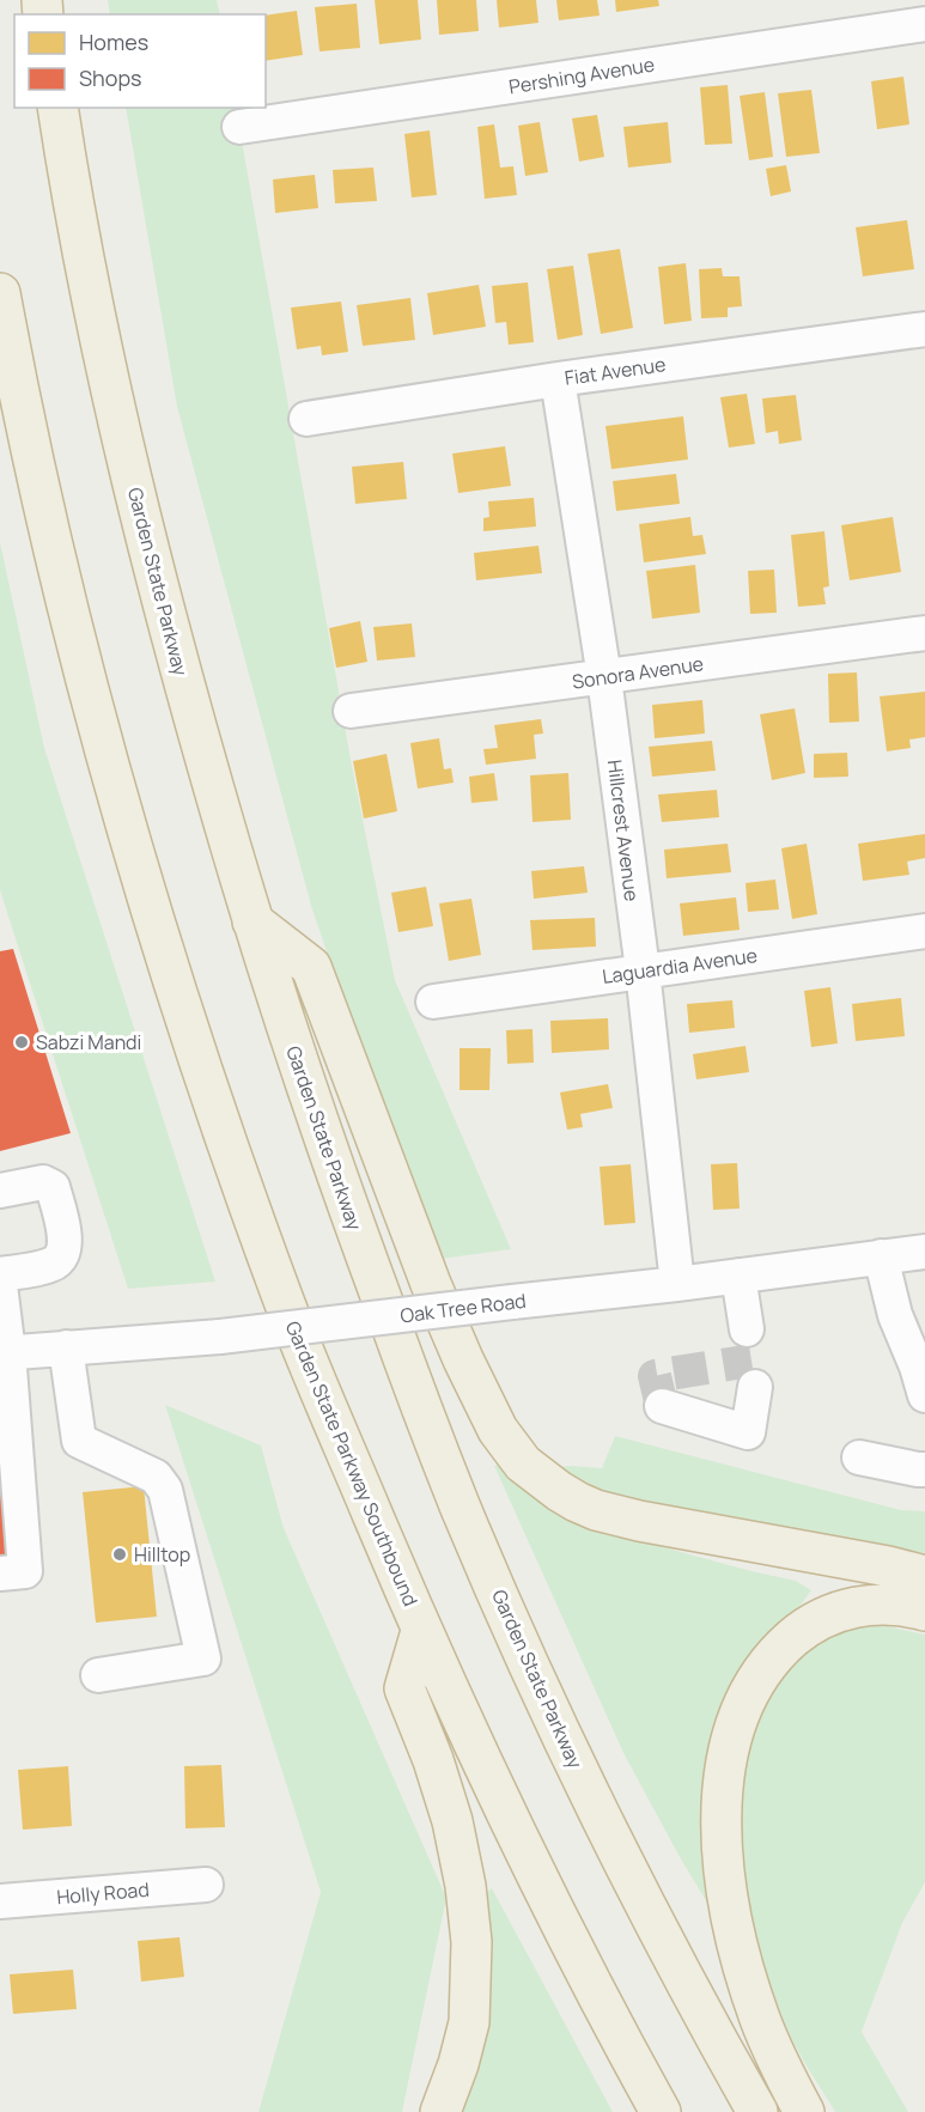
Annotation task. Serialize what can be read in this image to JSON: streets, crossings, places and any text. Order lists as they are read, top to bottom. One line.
{"streets":{"highway":["Garden State Parkway","Garden State Parkway Southbound"],"street":["Pershing Avenue","Fiat Avenue","Sonora Avenue","Hillcrest Avenue","Laguardia Avenue","Oak Tree Road","Holly Road"]},"crossings":[["Fiat Avenue","Hillcrest Avenue"],["Sonora Avenue","Hillcrest Avenue"],["Hillcrest Avenue","Laguardia Avenue"],["Hillcrest Avenue","Oak Tree Road"]],"places":["Sabzi Mandi","Hilltop"],"legend":["Homes","Shops"]}
